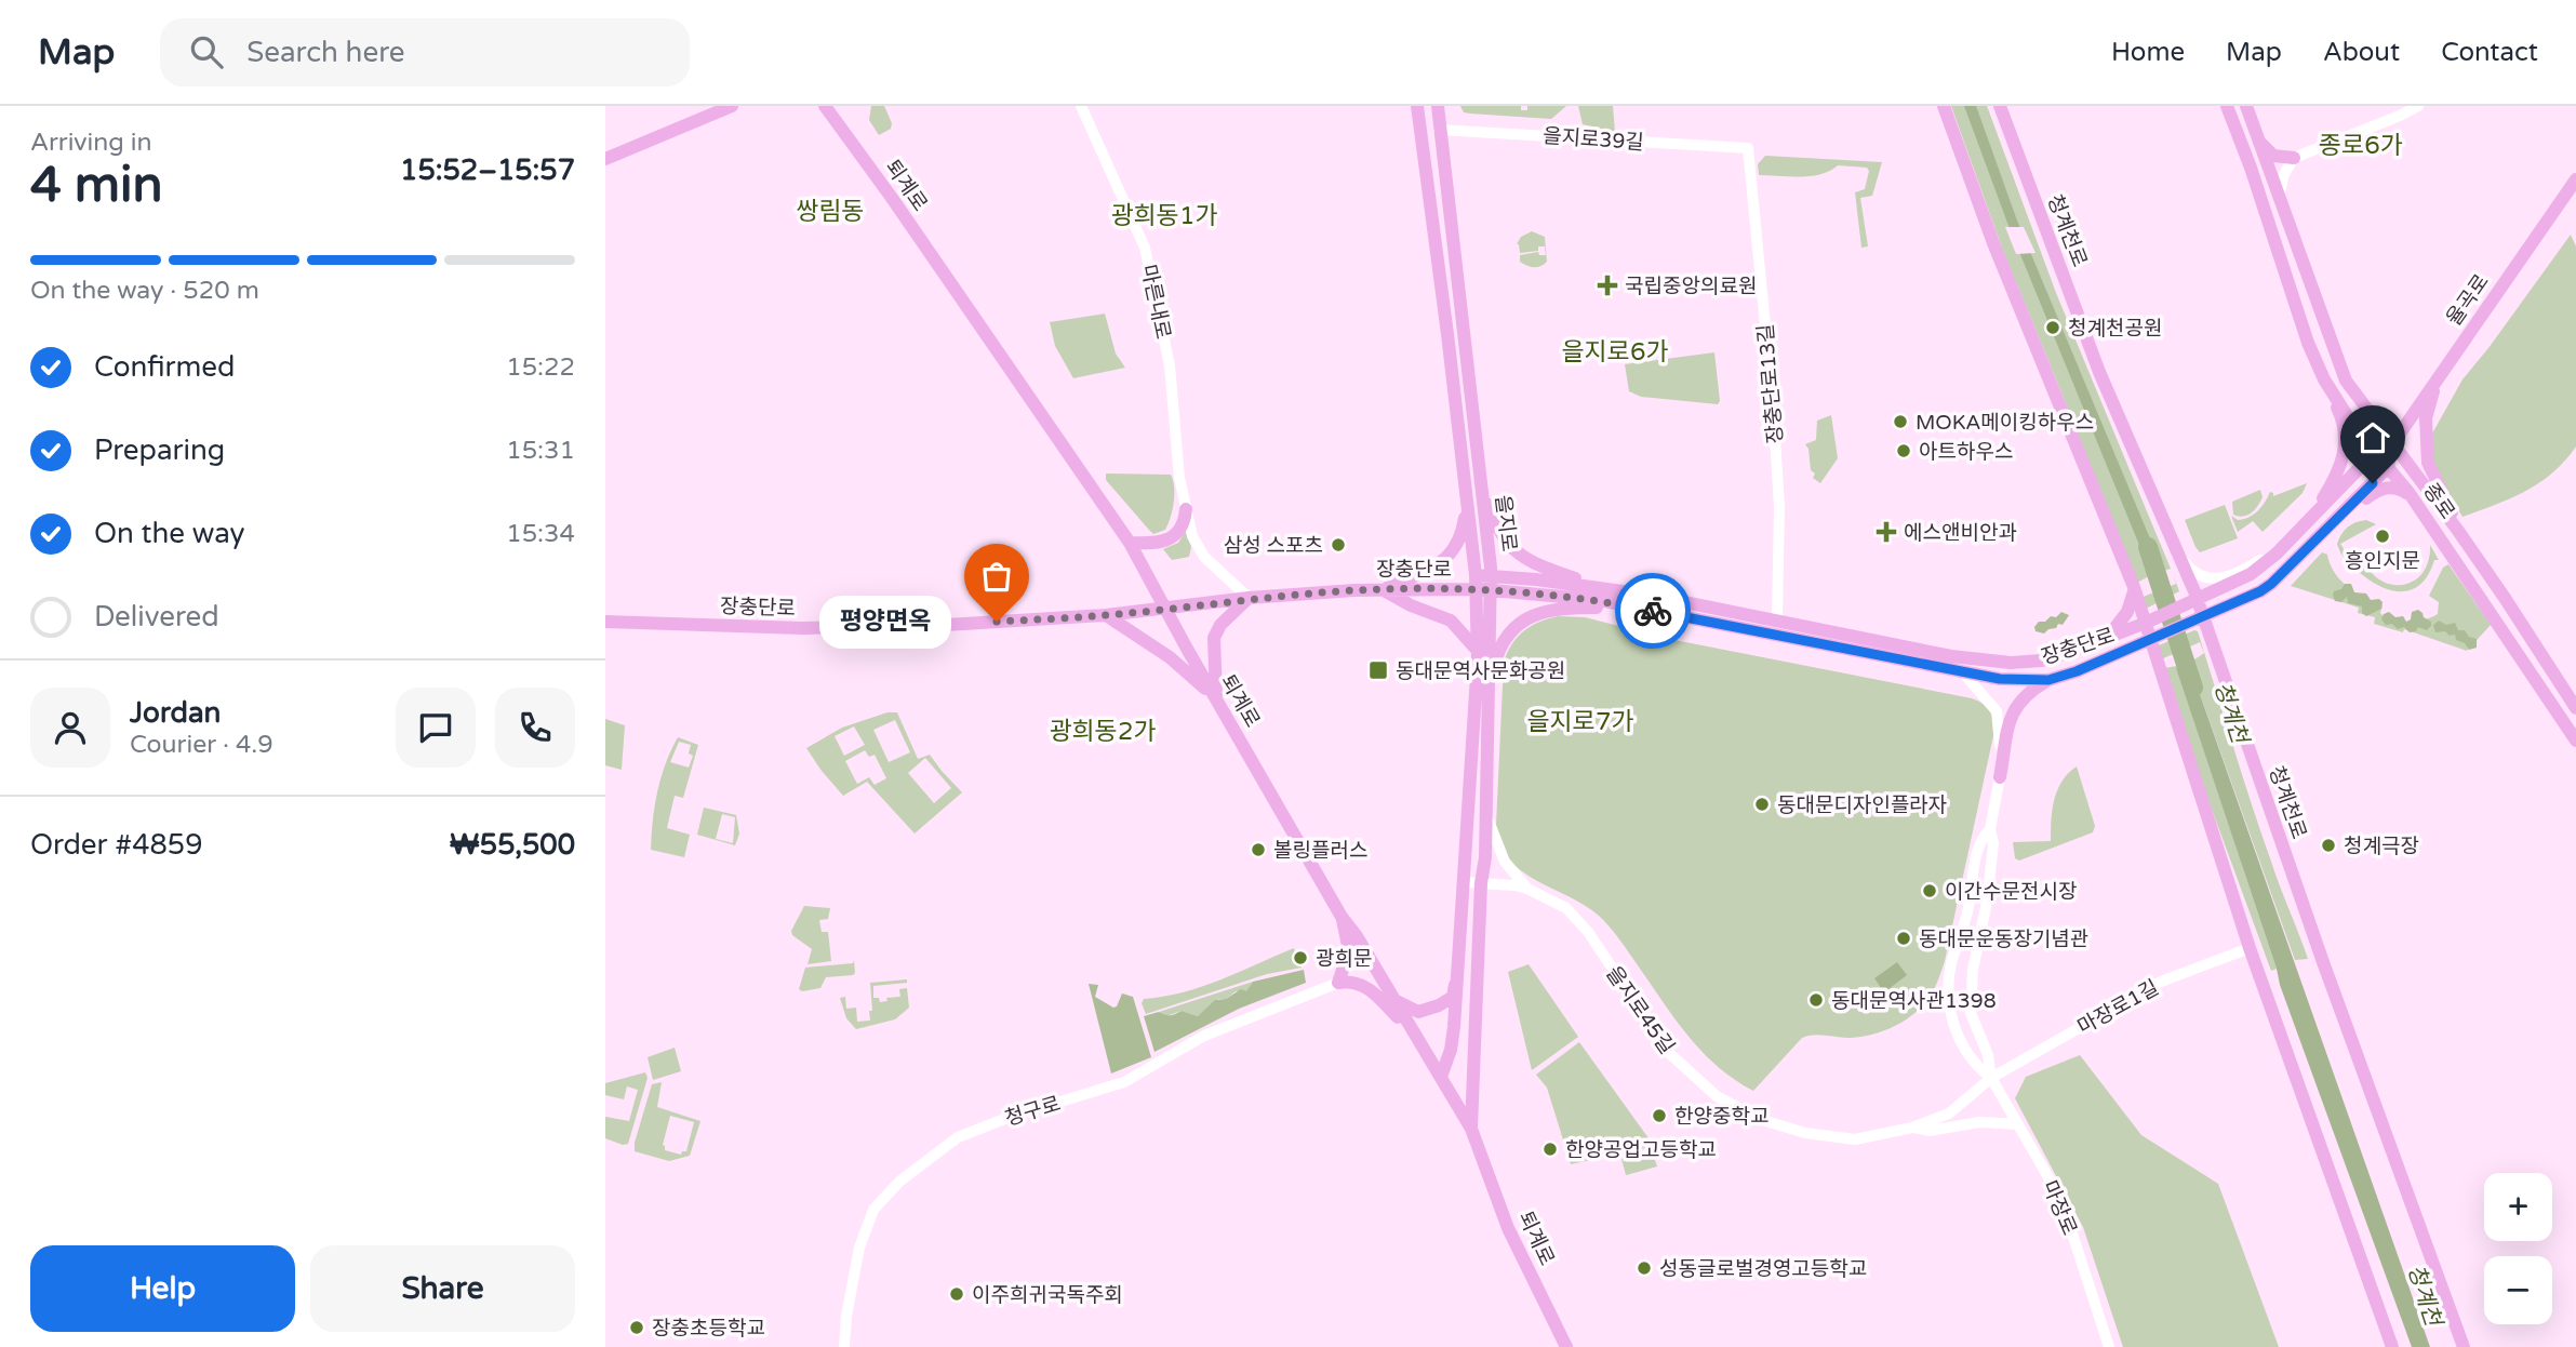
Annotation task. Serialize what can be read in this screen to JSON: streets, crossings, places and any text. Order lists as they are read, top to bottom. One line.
{"streets":{"main road":["퇴계로","청계천로","율곡로","마른내로","종로","을지로","장충단로","마장로1길","을지로45길"],"street":["을지로39길","장충단로13길","청구로","마장로"]},"crossings":[["을지로39길","장충단로13길"],["을지로39길","을지로"],["퇴계로","을지로"],["퇴계로","장충단로"],["청계천로","장충단로"],["율곡로","종로"],["마른내로","장충단로"],["장충단로13길","장충단로"],["을지로","장충단로"],["을지로","을지로45길"],["마장로1길","을지로45길"],["마장로1길","마장로"],["을지로45길","마장로"]],"districts":["종로6가","쌍림동","광희동1가","을지로6가","을지로7가","광희동2가"],"water":["청계천"],"places":{"health":["국립중앙의료원","에스앤비안과"],"other":["청계천공원","MOKA메이킹하우스","아트하우스","흥인지문","삼성 스포츠","평양면옥","동대문디자인플라자","청계극장","볼링플러스","이간수문전시장","동대문운동장기념관","광희문","동대문역사관1398","한양중학교","한양공업고등학교","성동글로벌경영고등학교","이주희귀국독주회","장충초등학교"],"transit":["동대문역사문화공원"]},"page":{"header":"Map","search":"Search here","nav":["Home","Map","About","Contact"],"heading":["4 min","Arriving in","15:52–15:57"],"panel":["Jordan","Courier · 4.9","Order #4859","₩55,500"],"bar":"On the way · 520 m","list":[["Confirmed","15:22"],["Preparing","15:31"],["On the way","15:34"],"Delivered"],"bubble":"평양면옥","map_buttons":["+","−"],"buttons":["Help","Share"]}}
